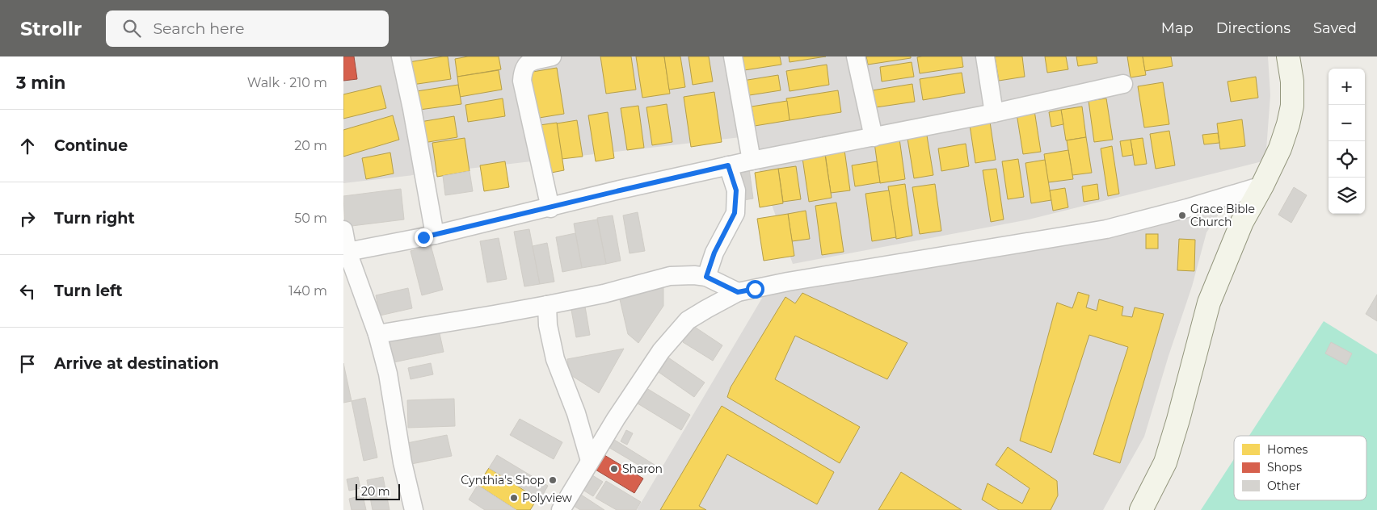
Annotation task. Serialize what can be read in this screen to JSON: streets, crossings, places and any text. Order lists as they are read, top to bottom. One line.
{"places":["Grace Bible Church","Sharon","Cynthia's Shop","Polyview"],"legend":["Homes","Shops","Other"],"scale_bar":"20 m","page":{"header":"Strollr","search":"Search here","nav":["Map","Directions","Saved"],"heading":["3 min","Walk · 210 m"],"map_buttons":["+","−"],"list":[["Continue","20 m"],["Turn right","50 m"],["Turn left","140 m"],"Arrive at destination"],"scale":"20 m"}}
